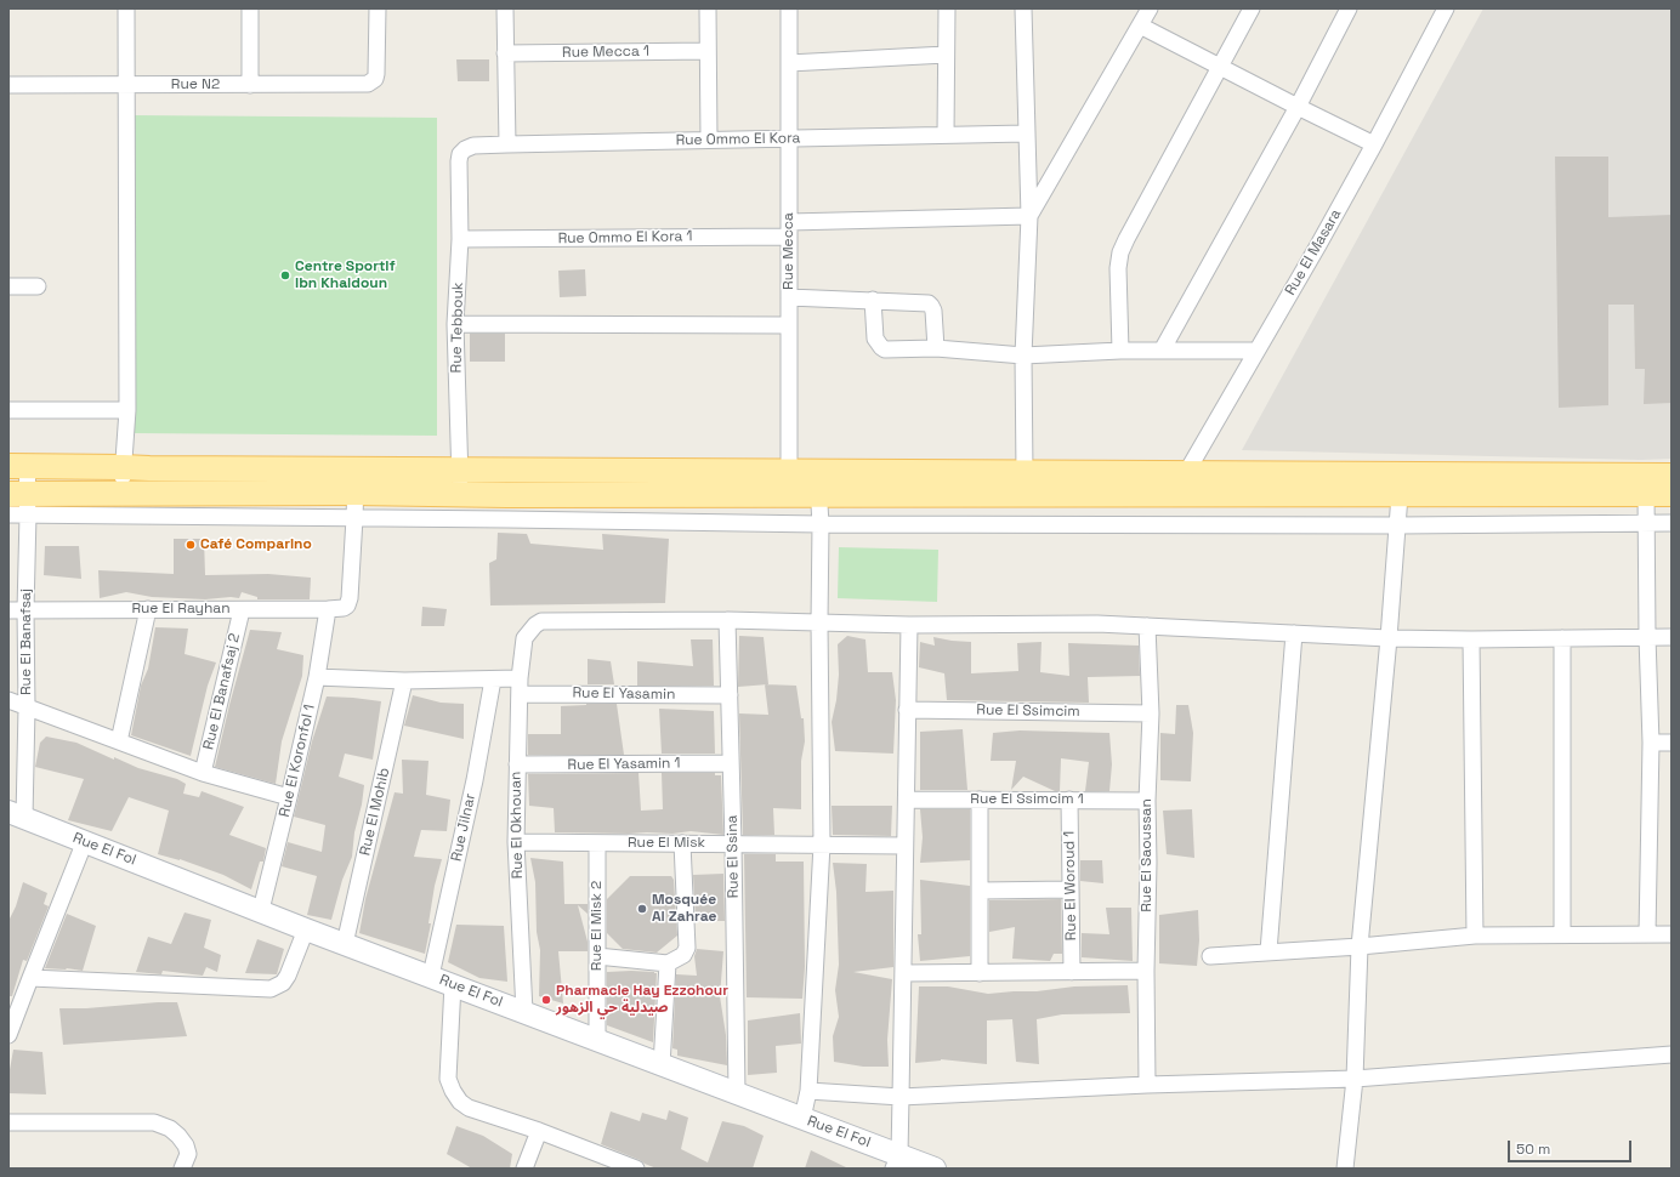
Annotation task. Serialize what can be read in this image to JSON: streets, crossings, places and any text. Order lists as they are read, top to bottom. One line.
{"streets":{"street":["Rue Mecca 1","Rue N2","Rue Ommo El Kora","Rue Ommo El Kora 1","Rue Mecca","Rue El Masara","Rue Tebbouk","Rue El Rayhan","Rue El Banafsaj","Rue El Banafsaj 2","Rue El Yasamin","Rue El Ssimcim","Rue El Koronfol 1","Rue El Yasamin 1","Rue El Ssimcim 1","Rue El Mohib","Rue El Okhouan","Rue Jilnar","Rue El Misk","Rue El Fol","Rue El Saoussan","Rue El Ssina","Rue El Woroud 1","Rue El Misk 2"]},"crossings":[["Rue Ommo El Kora","Rue Mecca"],["Rue Ommo El Kora","Rue Tebbouk"],["Rue Ommo El Kora 1","Rue Mecca"],["Rue Ommo El Kora 1","Rue Tebbouk"],["Rue El Rayhan","Rue El Banafsaj"],["Rue El Rayhan","Rue El Banafsaj 2"],["Rue El Rayhan","Rue El Koronfol 1"],["Rue El Banafsaj","Rue El Fol"],["Rue El Yasamin","Rue El Koronfol 1"],["Rue El Yasamin","Rue El Mohib"],["Rue El Yasamin","Rue El Okhouan"],["Rue El Yasamin","Rue Jilnar"],["Rue El Yasamin","Rue El Ssina"],["Rue El Ssimcim","Rue El Saoussan"],["Rue El Koronfol 1","Rue El Fol"],["Rue El Yasamin 1","Rue El Okhouan"],["Rue El Yasamin 1","Rue El Ssina"],["Rue El Ssimcim 1","Rue El Saoussan"],["Rue El Ssimcim 1","Rue El Woroud 1"],["Rue El Mohib","Rue El Fol"],["Rue El Okhouan","Rue El Misk"],["Rue El Okhouan","Rue El Fol"],["Rue El Okhouan","Rue El Ssina"],["Rue Jilnar","Rue El Fol"],["Rue El Misk","Rue El Ssina"],["Rue El Misk","Rue El Misk 2"],["Rue El Fol","Rue El Ssina"],["Rue El Fol","Rue El Misk 2"]],"places":["Centre Sportif Ibn Khaldoun","Café Comparino","Mosquée Al Zahrae","Pharmacie Hay Ezzohour صيدلية حي الزهور"],"scale_bar":"50 m"}
